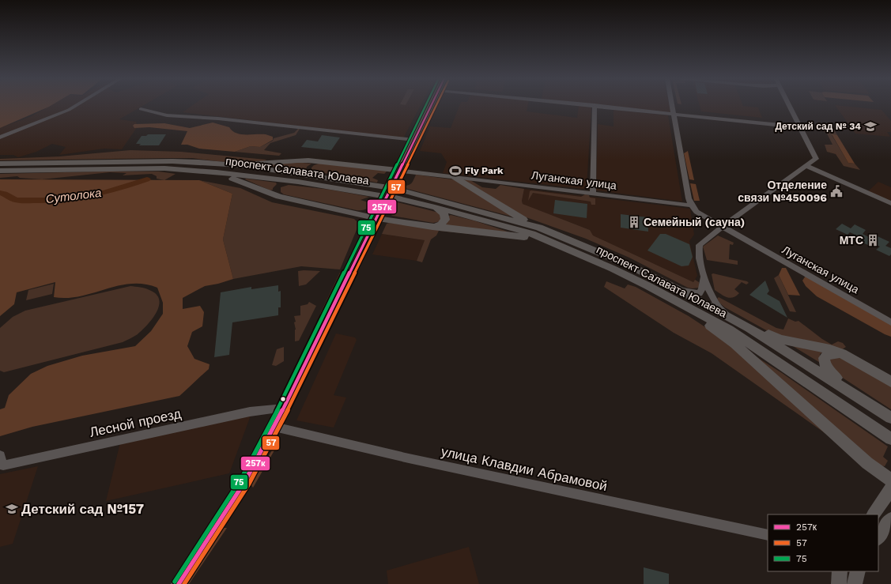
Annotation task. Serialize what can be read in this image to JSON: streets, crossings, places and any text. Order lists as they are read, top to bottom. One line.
{"streets":{"main road":["проспект Салавата Юлаева"],"street":["Луганская улица","Лесной проезд","улица Клавдии Абрамовой"]},"water":["Сутолока"],"places":{"school or university":["Детский сад № 34","Детский сад №157"],"sports":["Fly Park"],"public building":["Отделение связи №450096"],"building":["Семейный (сауна)","МТС"]},"lines":["transit line 257к","transit line 57","transit line 75"],"legend":["257к","57","75"]}
